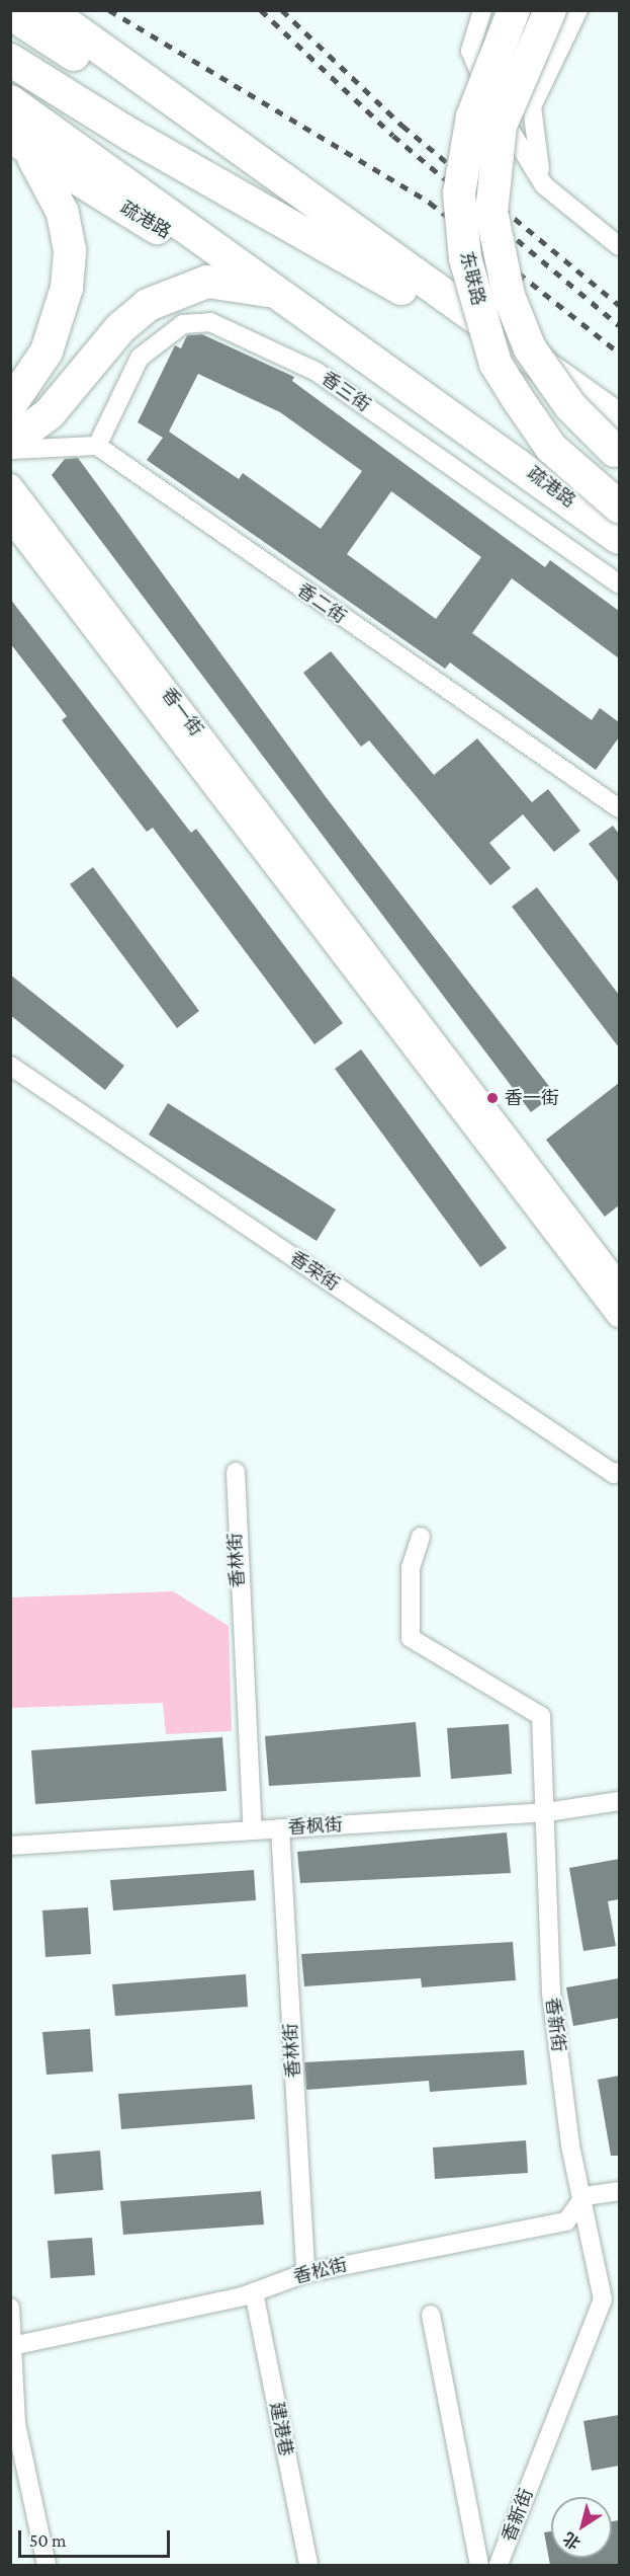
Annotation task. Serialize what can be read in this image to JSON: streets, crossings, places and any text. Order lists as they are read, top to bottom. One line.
{"streets":{"highway":["疏港路","东联路"],"street":["香三街","香二街","香一街","香荣街","香林街","香枫街","香新街","香松街","建港巷"]},"crossings":[["香三街","香二街"],["香林街","香枫街"],["香林街","香松街"],["香枫街","香新街"],["香新街","香松街"],["香松街","建港巷"]],"places":["香一街"],"scale_bar":"50 m","north":"bottom left"}
